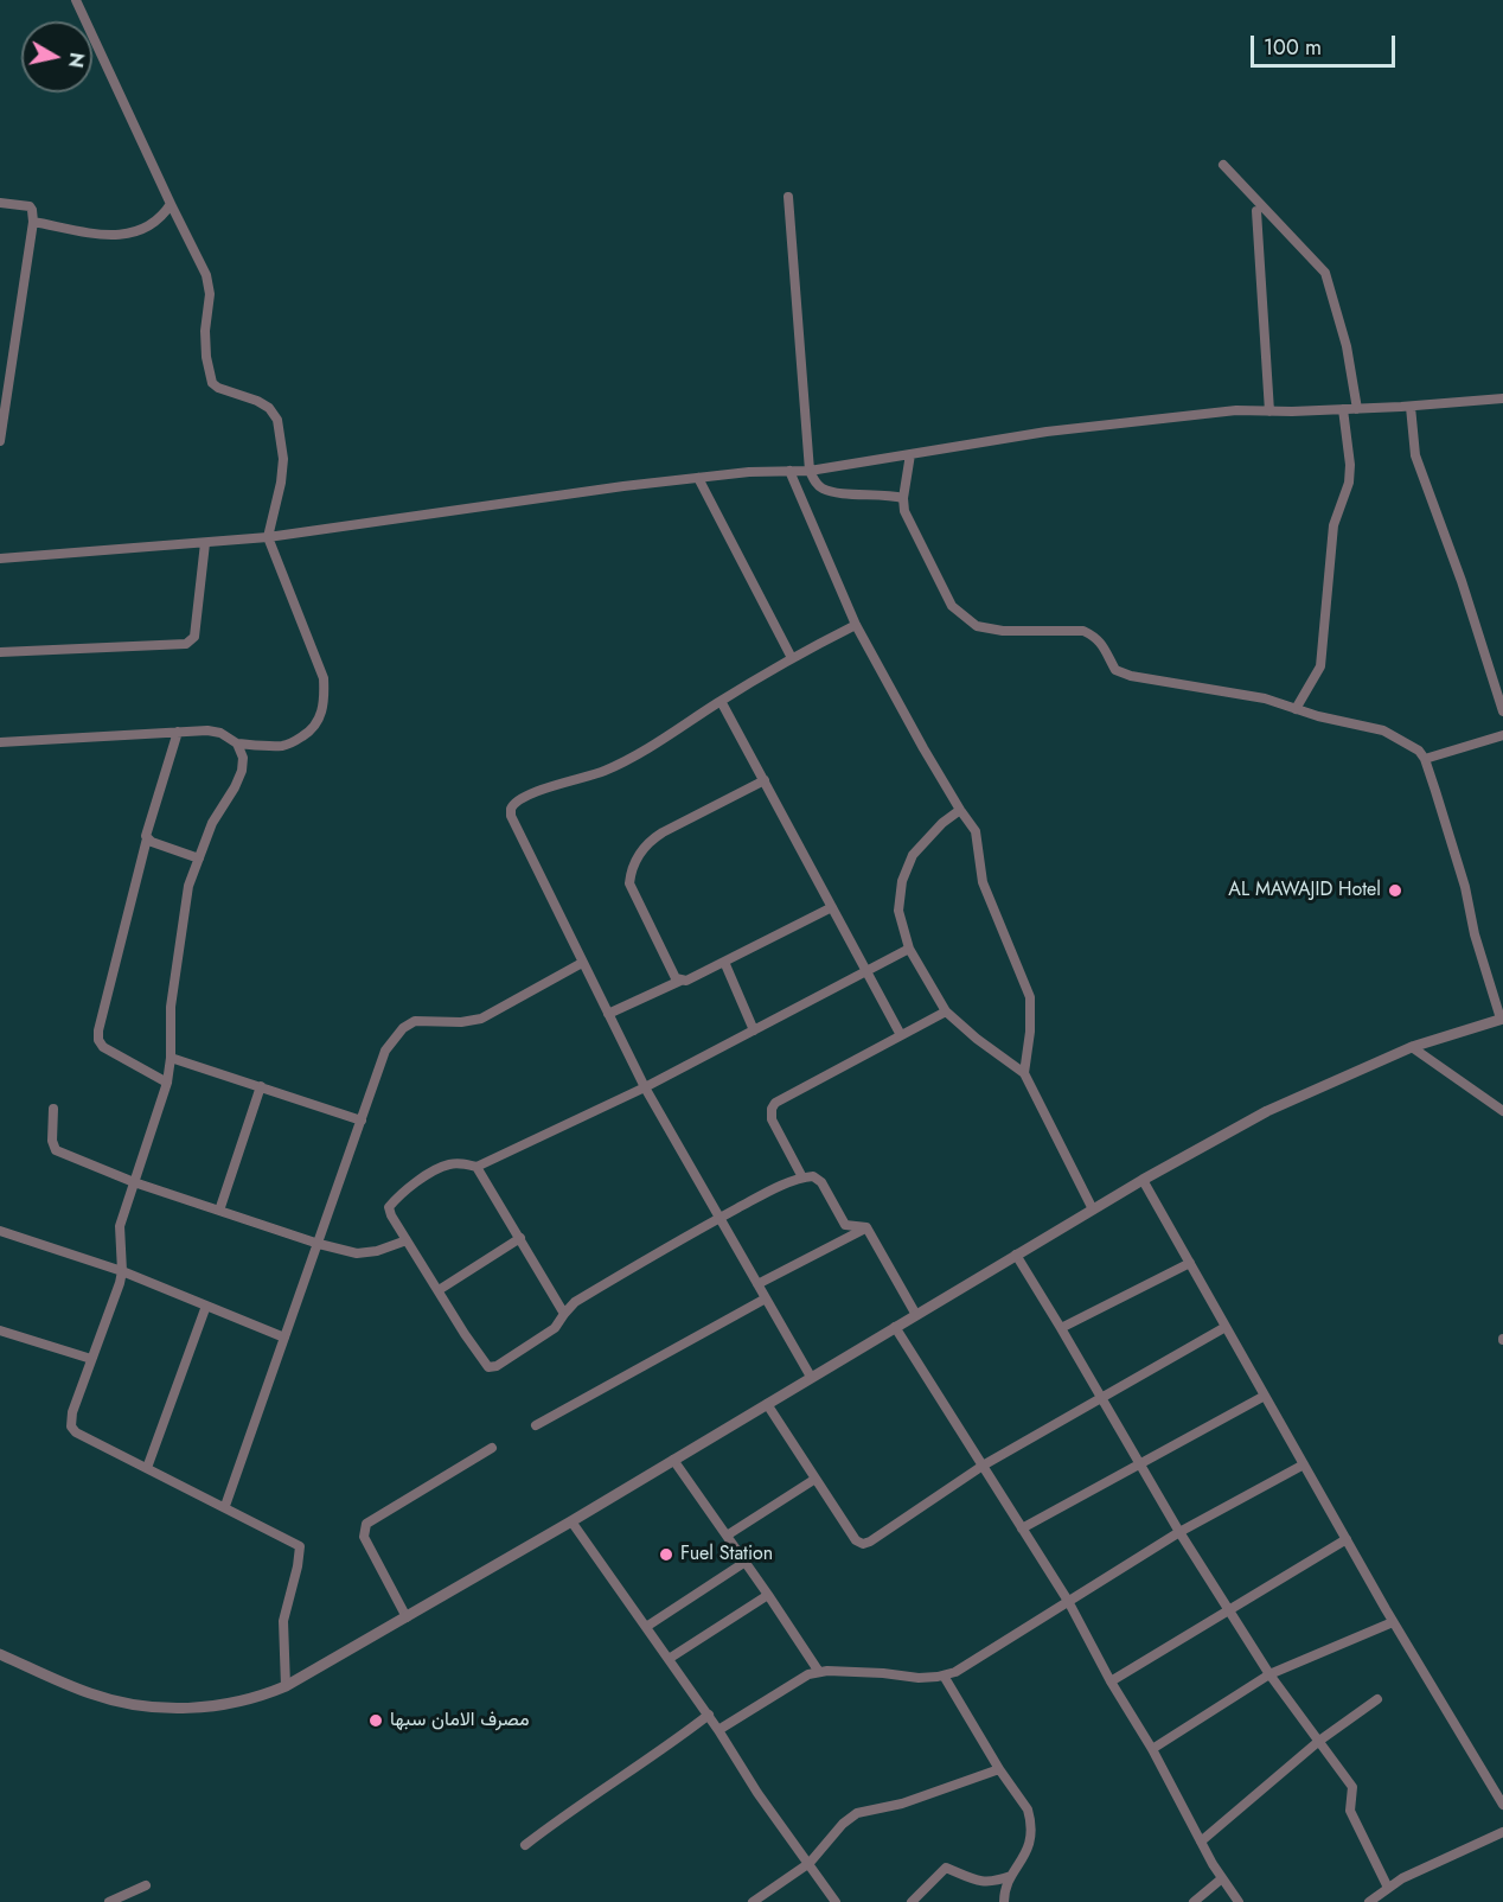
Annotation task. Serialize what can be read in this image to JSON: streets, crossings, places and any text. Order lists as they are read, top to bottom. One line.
{"places":["AL MAWAJID Hotel","Fuel Station","مصرف الامان سبها"],"scale_bar":"100 m","north":"right"}
